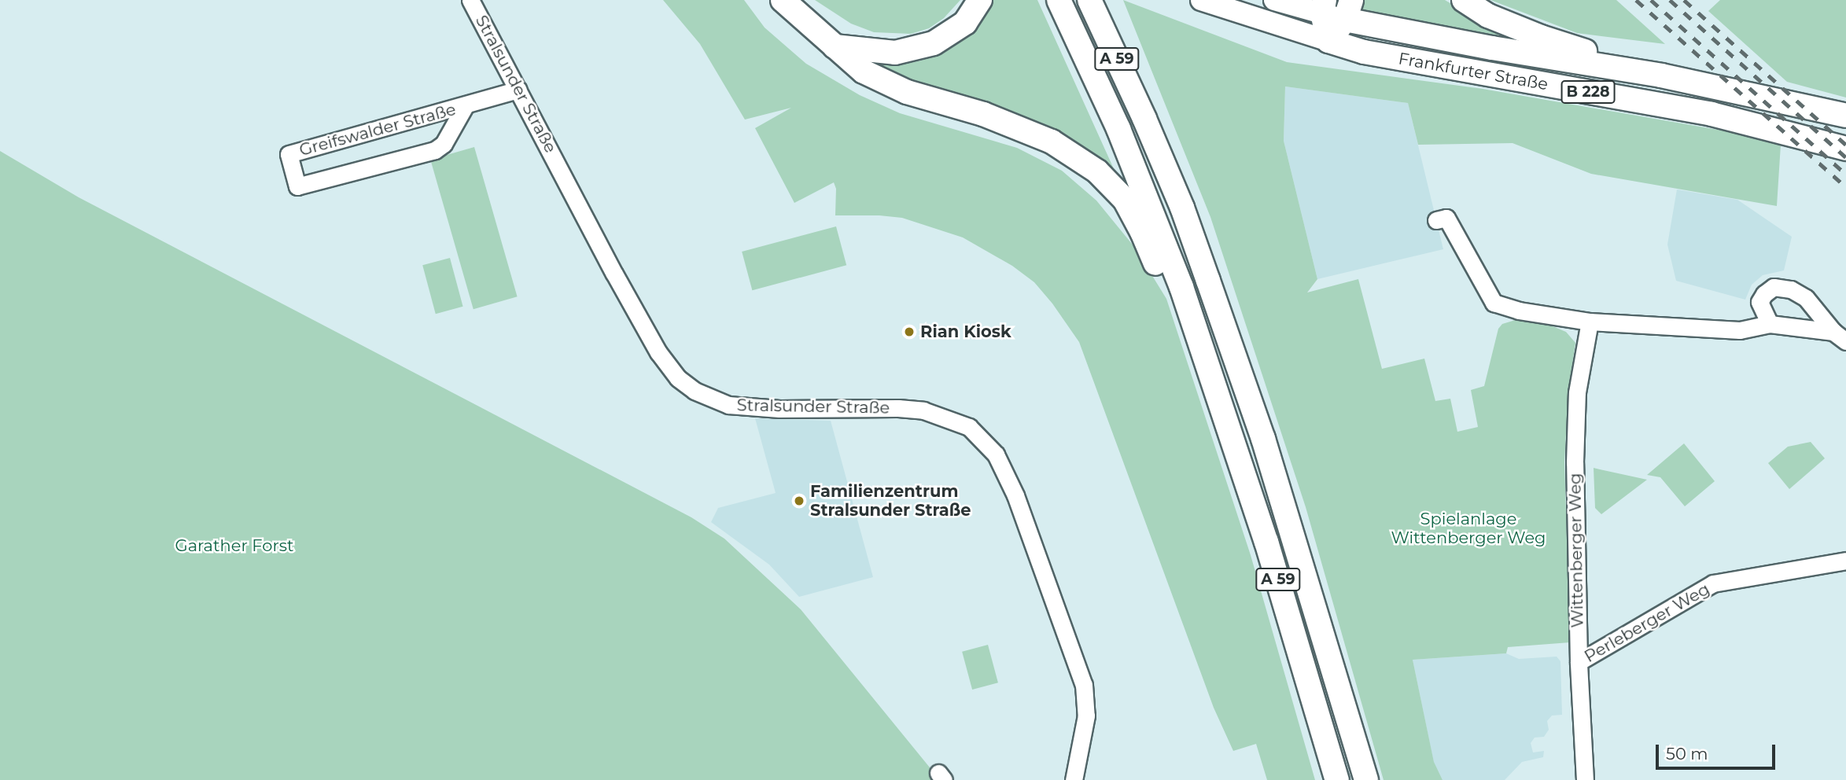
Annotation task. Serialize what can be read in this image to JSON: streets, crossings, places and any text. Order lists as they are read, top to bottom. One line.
{"streets":{"highway":["A 59","Frankfurter Straße","B 228"],"street":["Stralsunder Straße","Greifswalder Straße","Wittenberger Weg","Perleberger Weg"]},"crossings":[["Stralsunder Straße","Greifswalder Straße"],["Wittenberger Weg","Perleberger Weg"]],"parks":["Spielanlage Wittenberger Weg","Garather Forst"],"places":["Rian Kiosk","Familienzentrum Stralsunder Straße"],"scale_bar":"50 m"}
